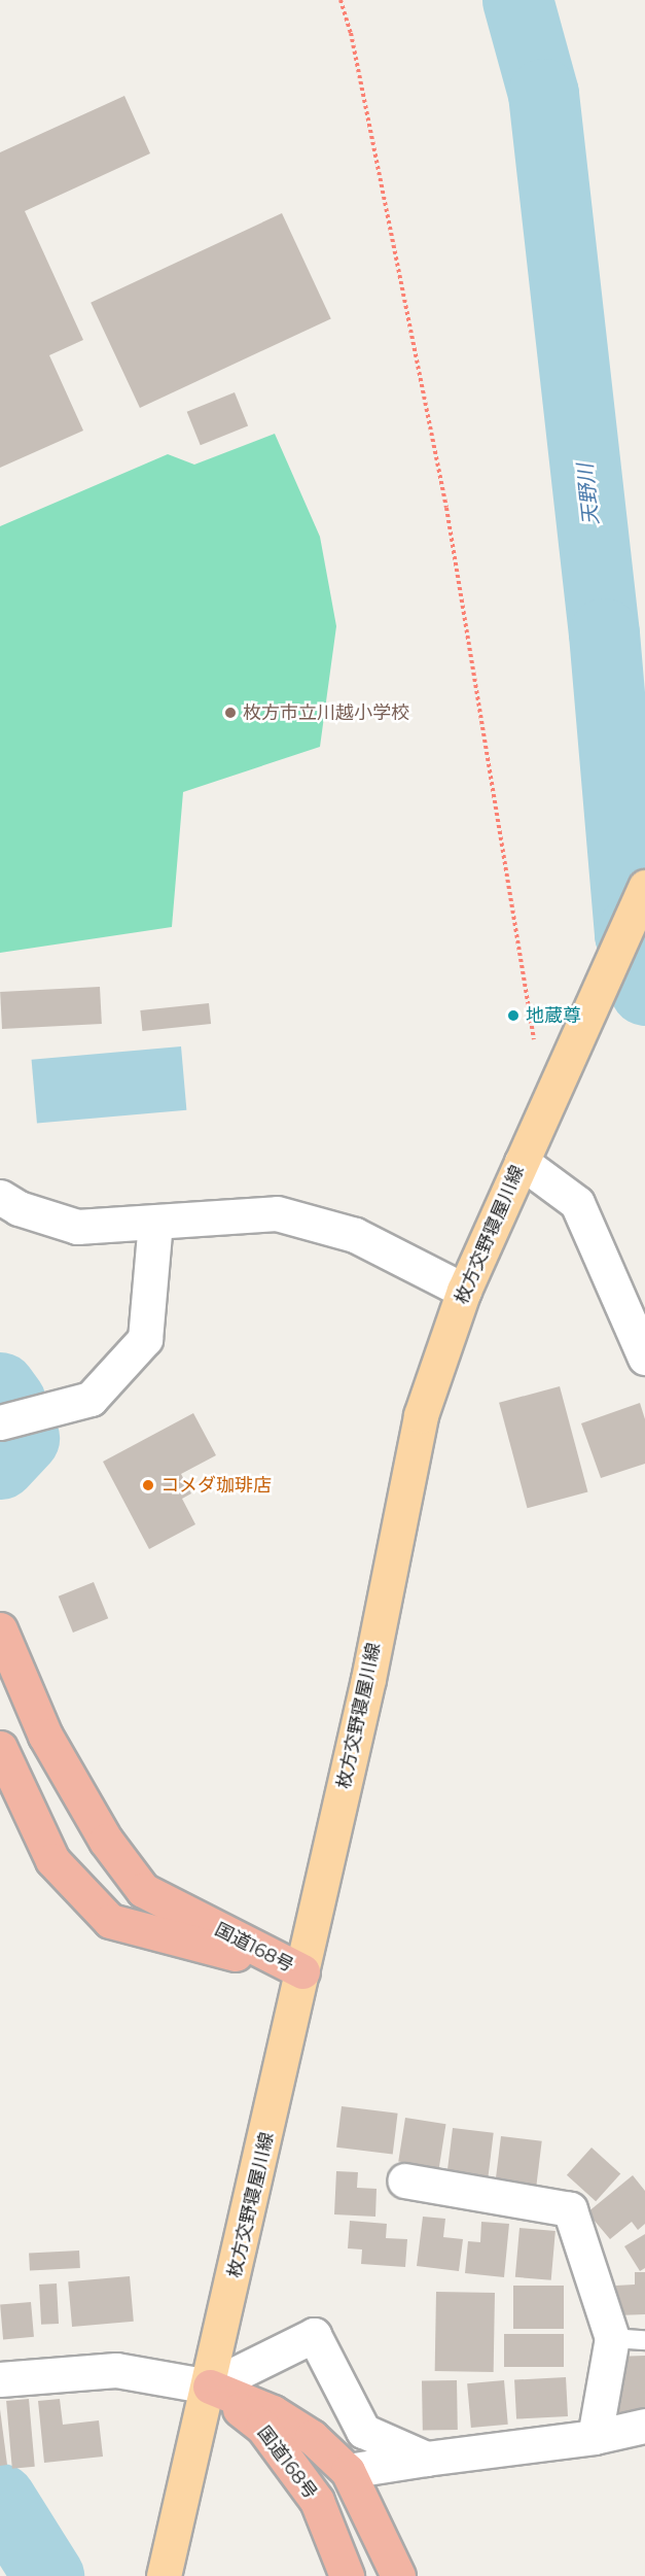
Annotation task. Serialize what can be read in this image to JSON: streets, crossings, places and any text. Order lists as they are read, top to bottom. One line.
{"streets":{"highway":["国道168号"],"main road":["枚方交野寝屋川線"]},"crossings":[["枚方交野寝屋川線","国道168号"]],"water":["天野川"],"places":["枚方市立川越小学校","地蔵尊","コメダ珈琲店"]}
